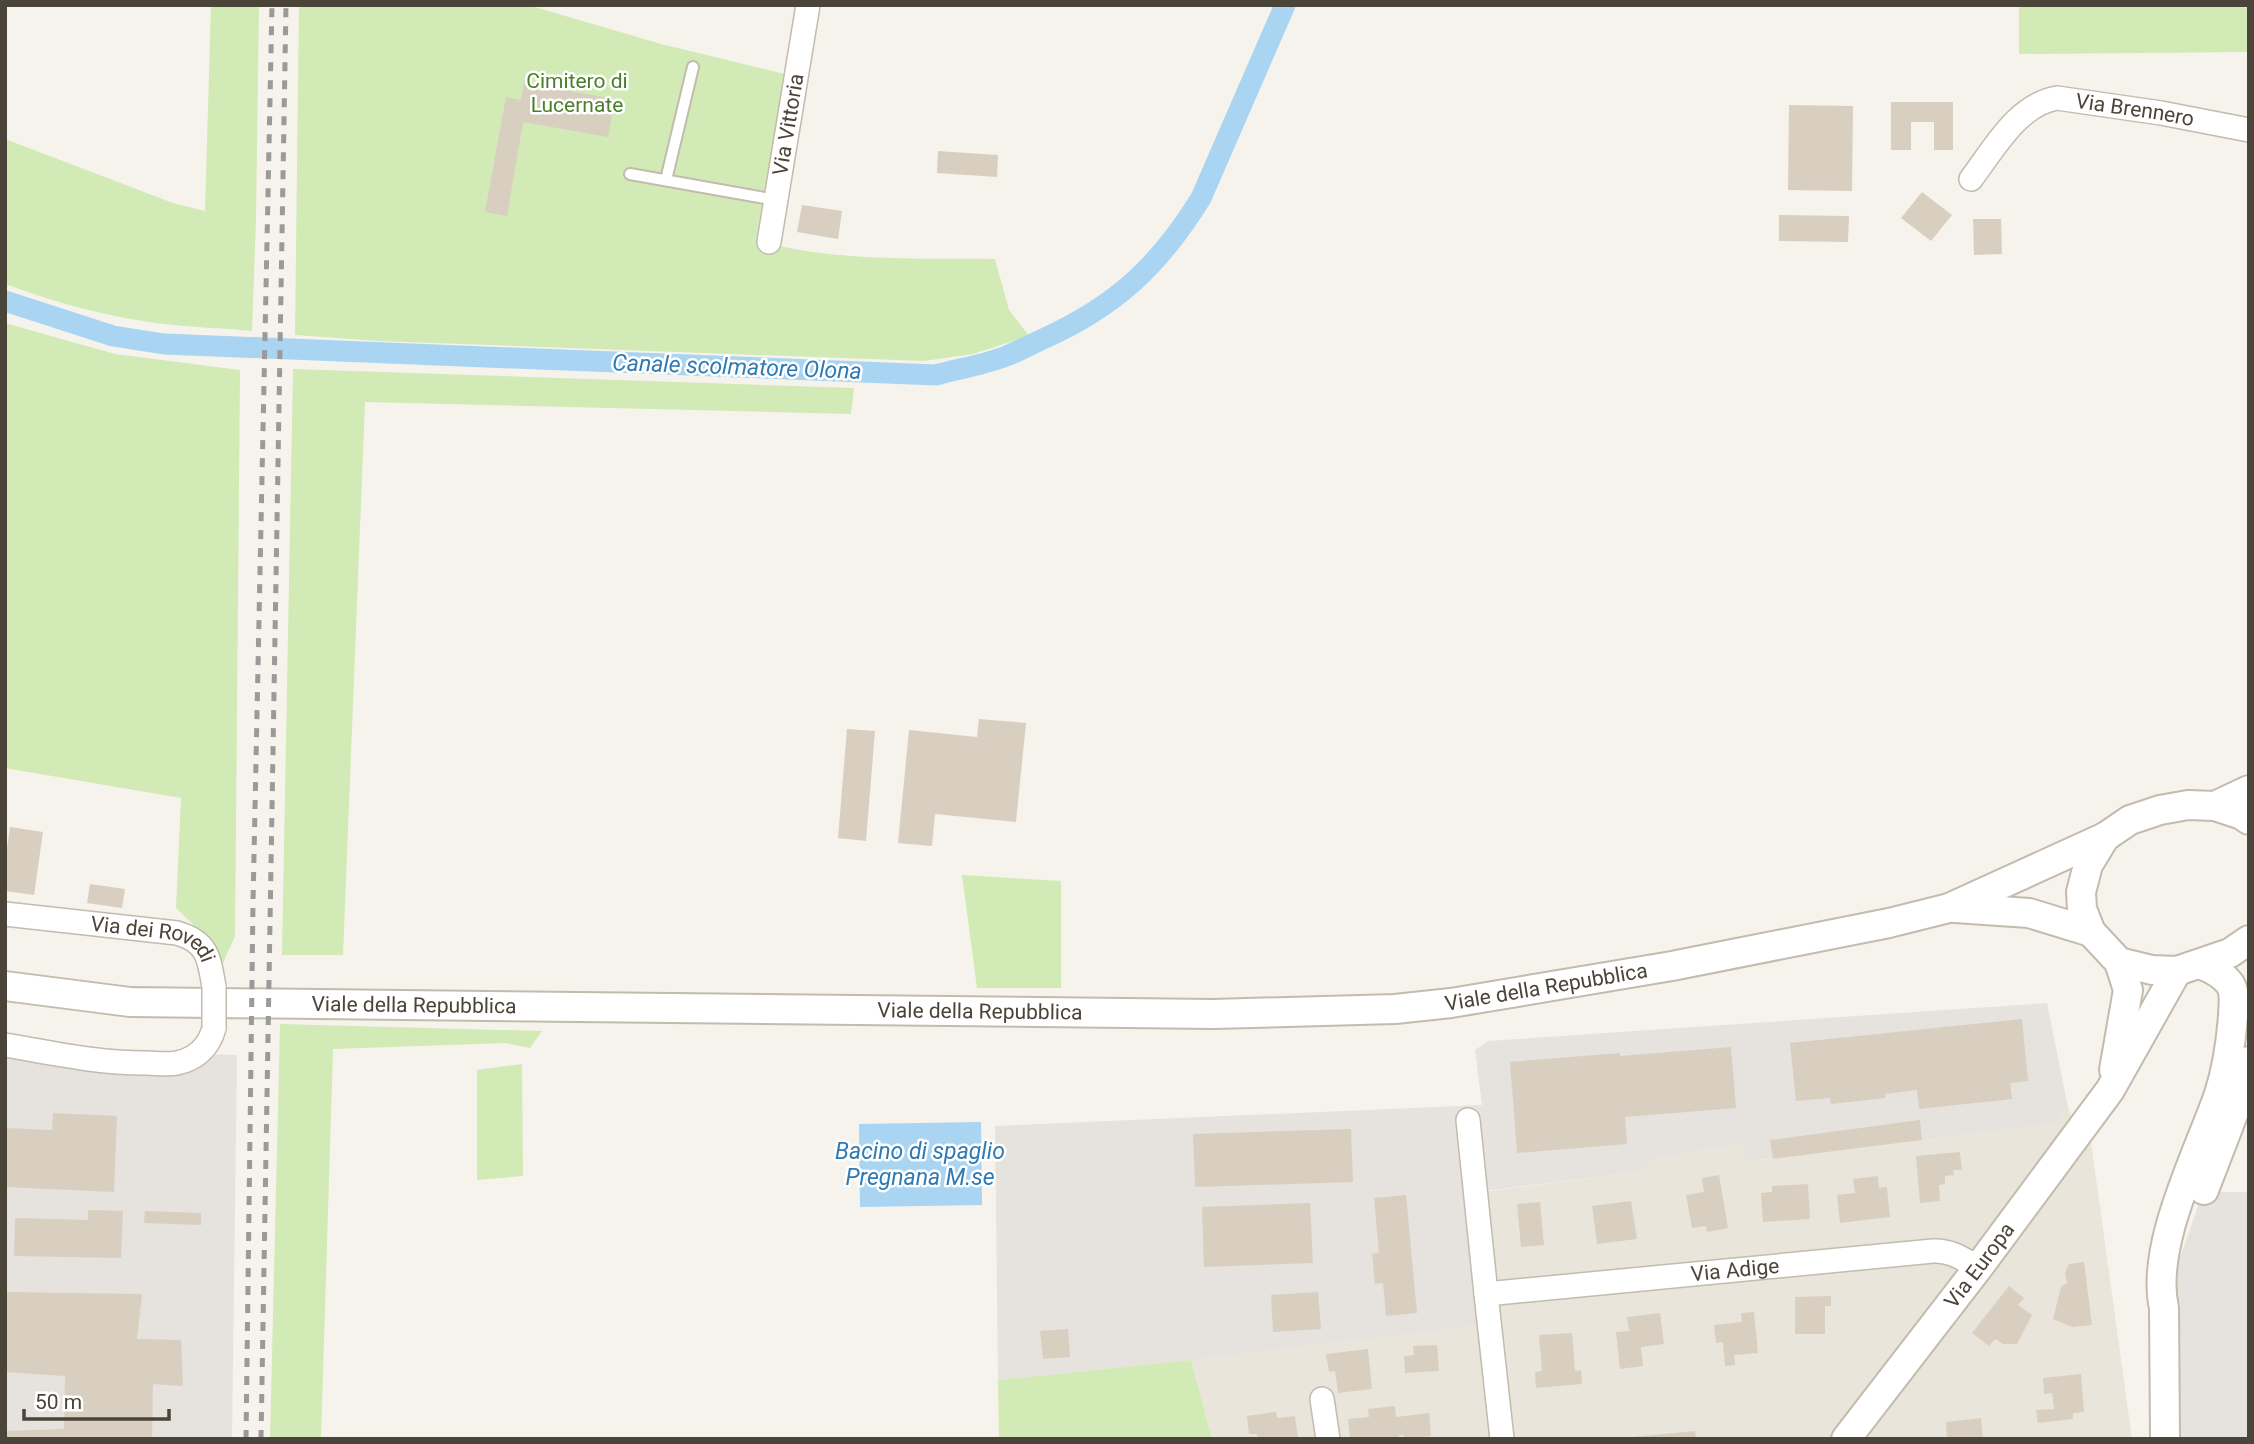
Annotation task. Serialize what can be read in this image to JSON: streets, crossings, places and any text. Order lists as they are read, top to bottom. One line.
{"streets":{"street":["Via Brennero","Via Vittoria","Via dei Rovedi","Viale della Repubblica","Via Europa","Via Adige"]},"crossings":[["Via Europa","Via Adige"]],"water":["Canale scolmatore Olona","Bacino di spaglio Pregnana M.se"],"parks":["Cimitero di Lucernate"],"scale_bar":"50 m"}
